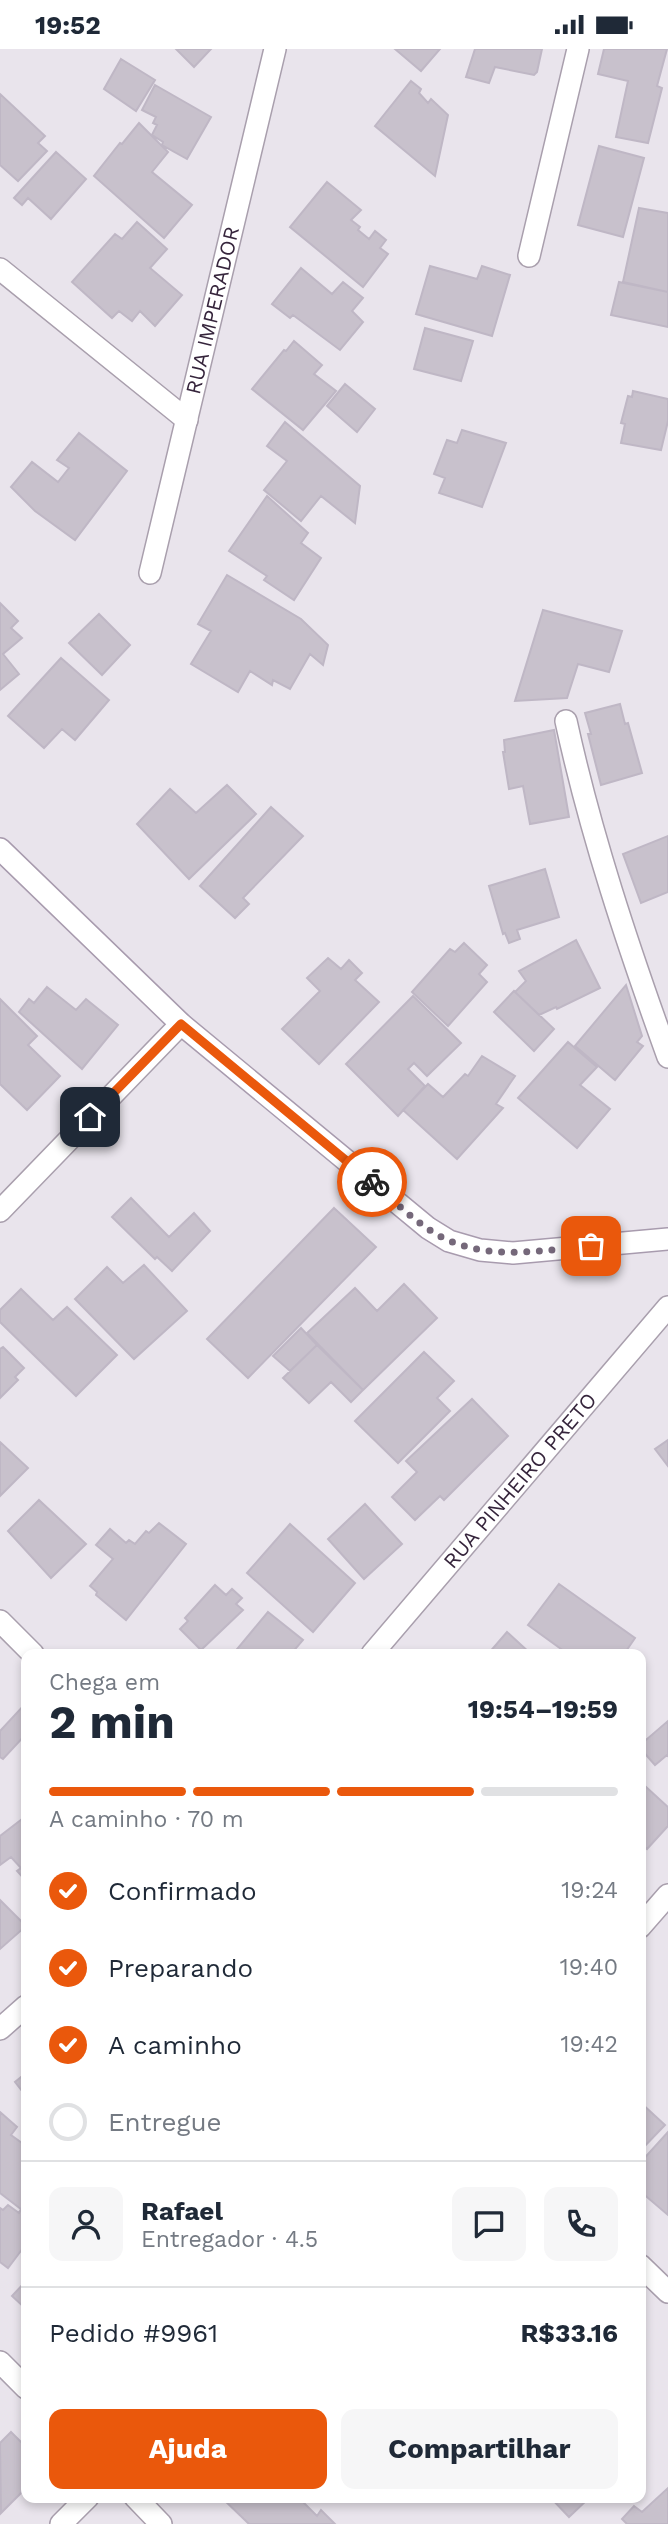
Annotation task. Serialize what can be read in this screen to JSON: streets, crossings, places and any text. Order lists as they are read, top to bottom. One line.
{"streets":{"street":["RUA IMPERADOR","RUA PINHEIRO PRETO"]},"page":{"status":"19:52","heading":["2 min","Chega em","19:54–19:59"],"panel":["Rafael","Entregador · 4.5","Pedido #9961","R$33.16"],"bar":"A caminho · 70 m","list":[["Confirmado","19:24"],["Preparando","19:40"],["A caminho","19:42"],"Entregue"],"buttons":["Ajuda","Compartilhar"]}}
